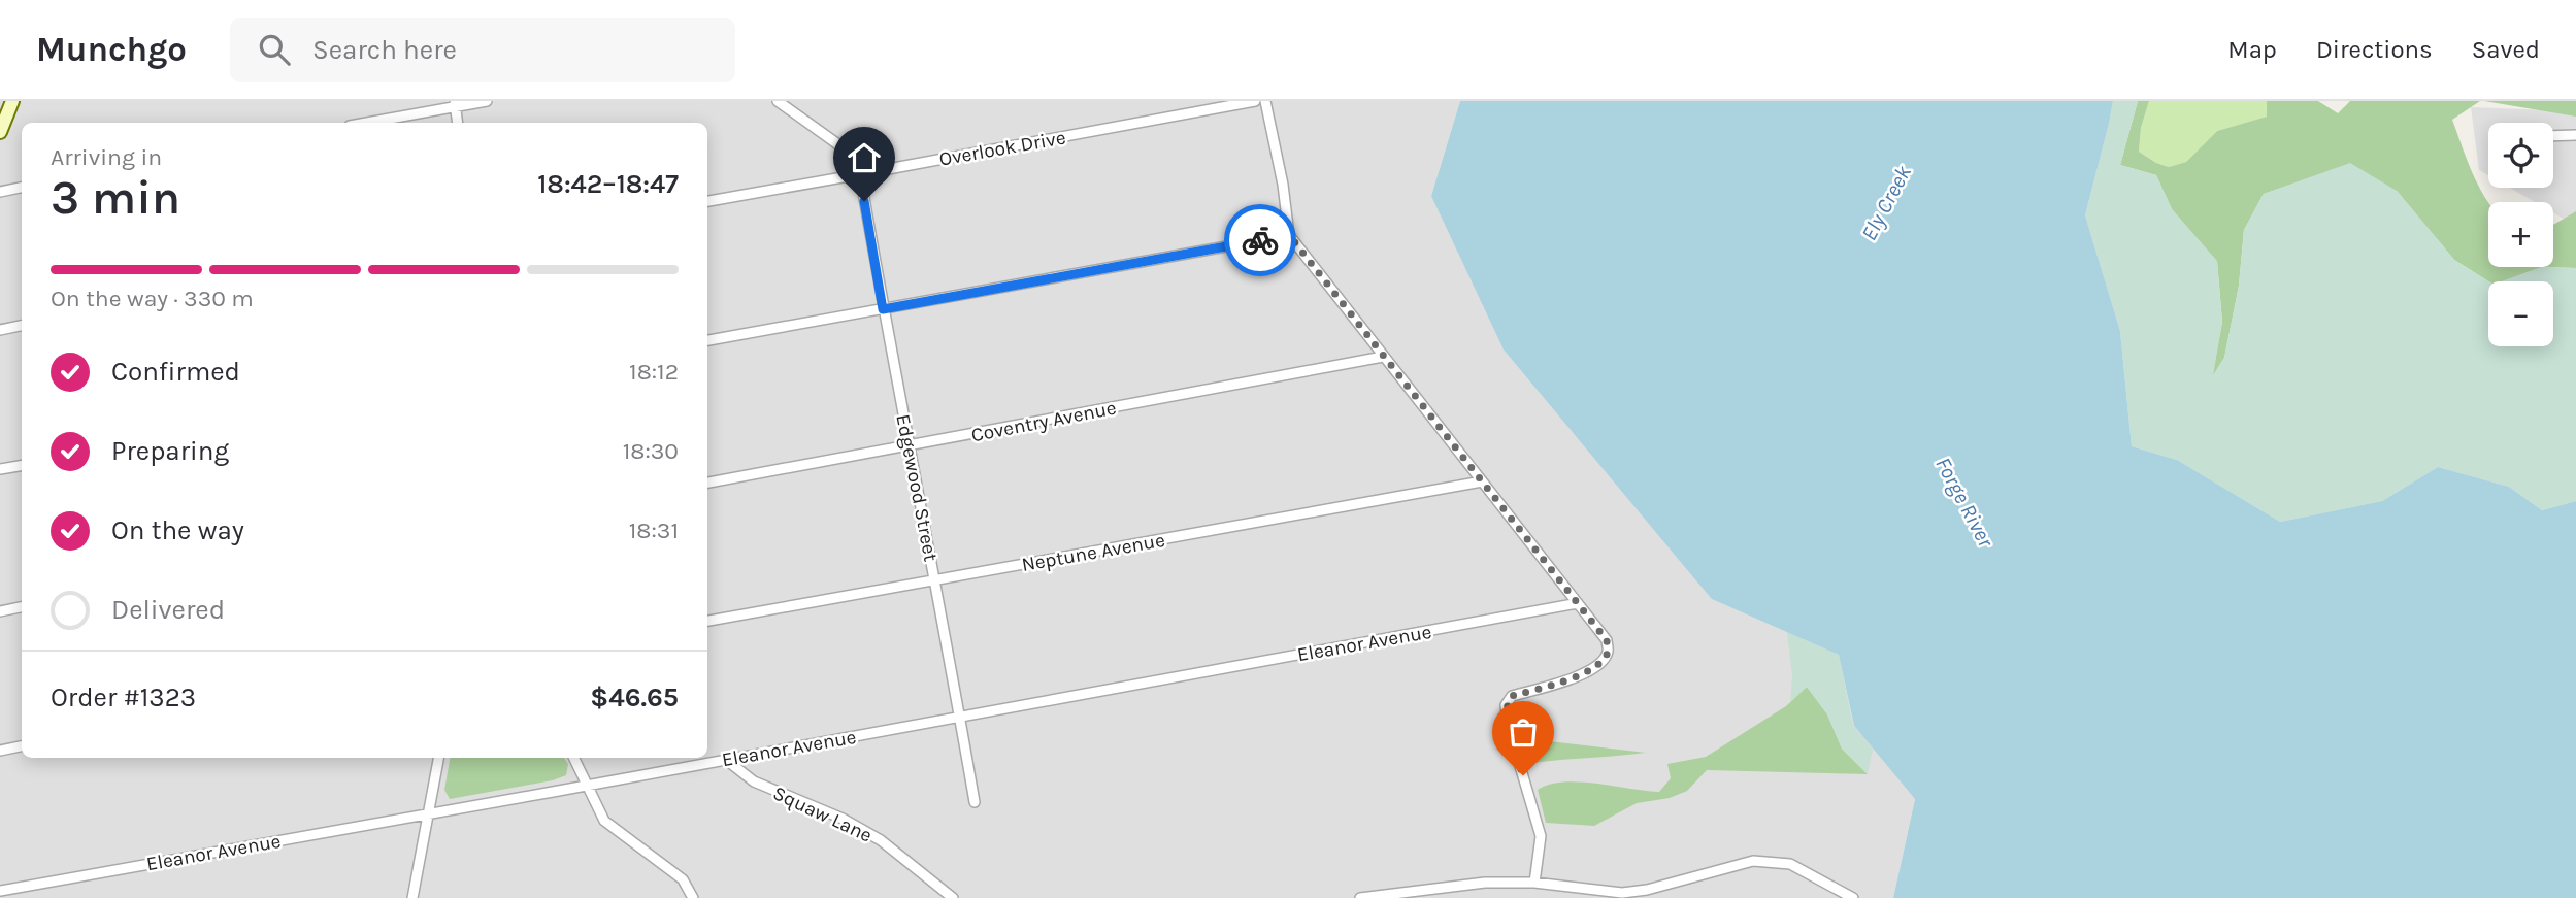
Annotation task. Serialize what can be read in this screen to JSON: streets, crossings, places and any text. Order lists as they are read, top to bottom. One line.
{"streets":{"street":["Overlook Drive","Coventry Avenue","Edgewood Street","Neptune Avenue","Eleanor Avenue","Squaw Lane"]},"crossings":[["Overlook Drive","Edgewood Street"],["Coventry Avenue","Edgewood Street"],["Edgewood Street","Neptune Avenue"],["Edgewood Street","Eleanor Avenue"],["Eleanor Avenue","Squaw Lane"]],"water":["Ely Creek","Forge River"],"page":{"header":"Munchgo","search":"Search here","nav":["Map","Directions","Saved"],"map_buttons":["+","−"],"heading":["3 min","Arriving in","18:42–18:47"],"panel":["Order #1323","$46.65"],"bar":"On the way · 330 m","list":[["Confirmed","18:12"],["Preparing","18:30"],["On the way","18:31"],"Delivered"]}}
